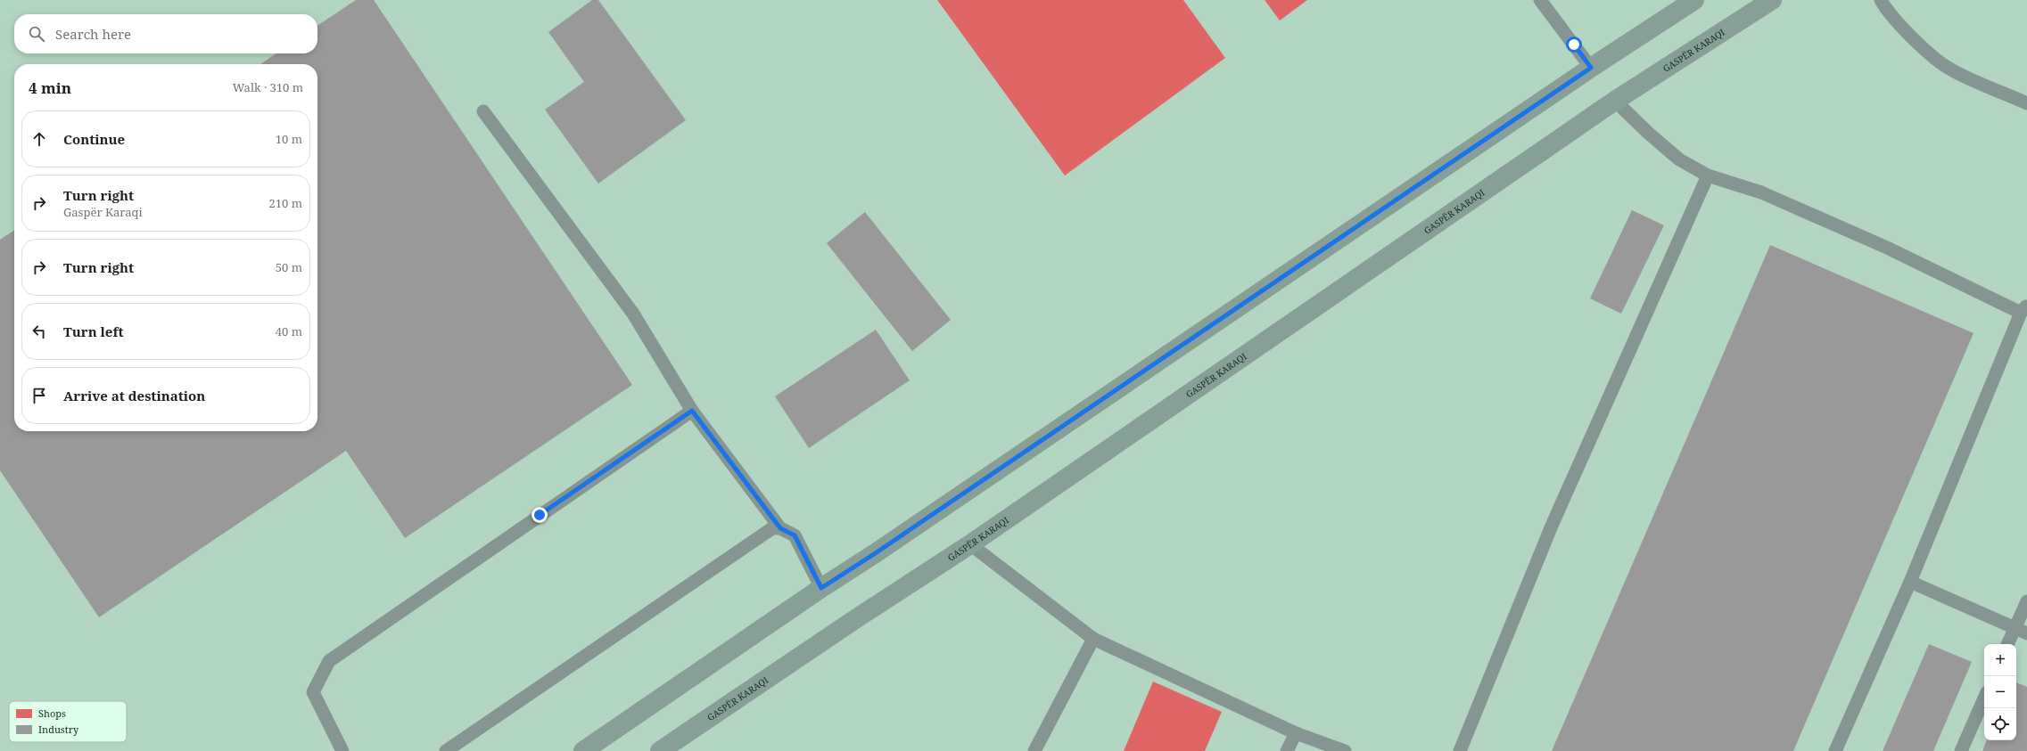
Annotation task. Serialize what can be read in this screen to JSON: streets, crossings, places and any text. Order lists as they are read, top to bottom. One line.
{"streets":{"main road":["GASPËR KARAQI"]},"legend":["Shops","Industry"],"page":{"search":"Search here","heading":["4 min","Walk · 310 m"],"list":[["Continue","10 m"],["Turn right","Gaspër Karaqi","210 m"],["Turn right","50 m"],["Turn left","40 m"],"Arrive at destination"],"map_buttons":["+","−"]}}
